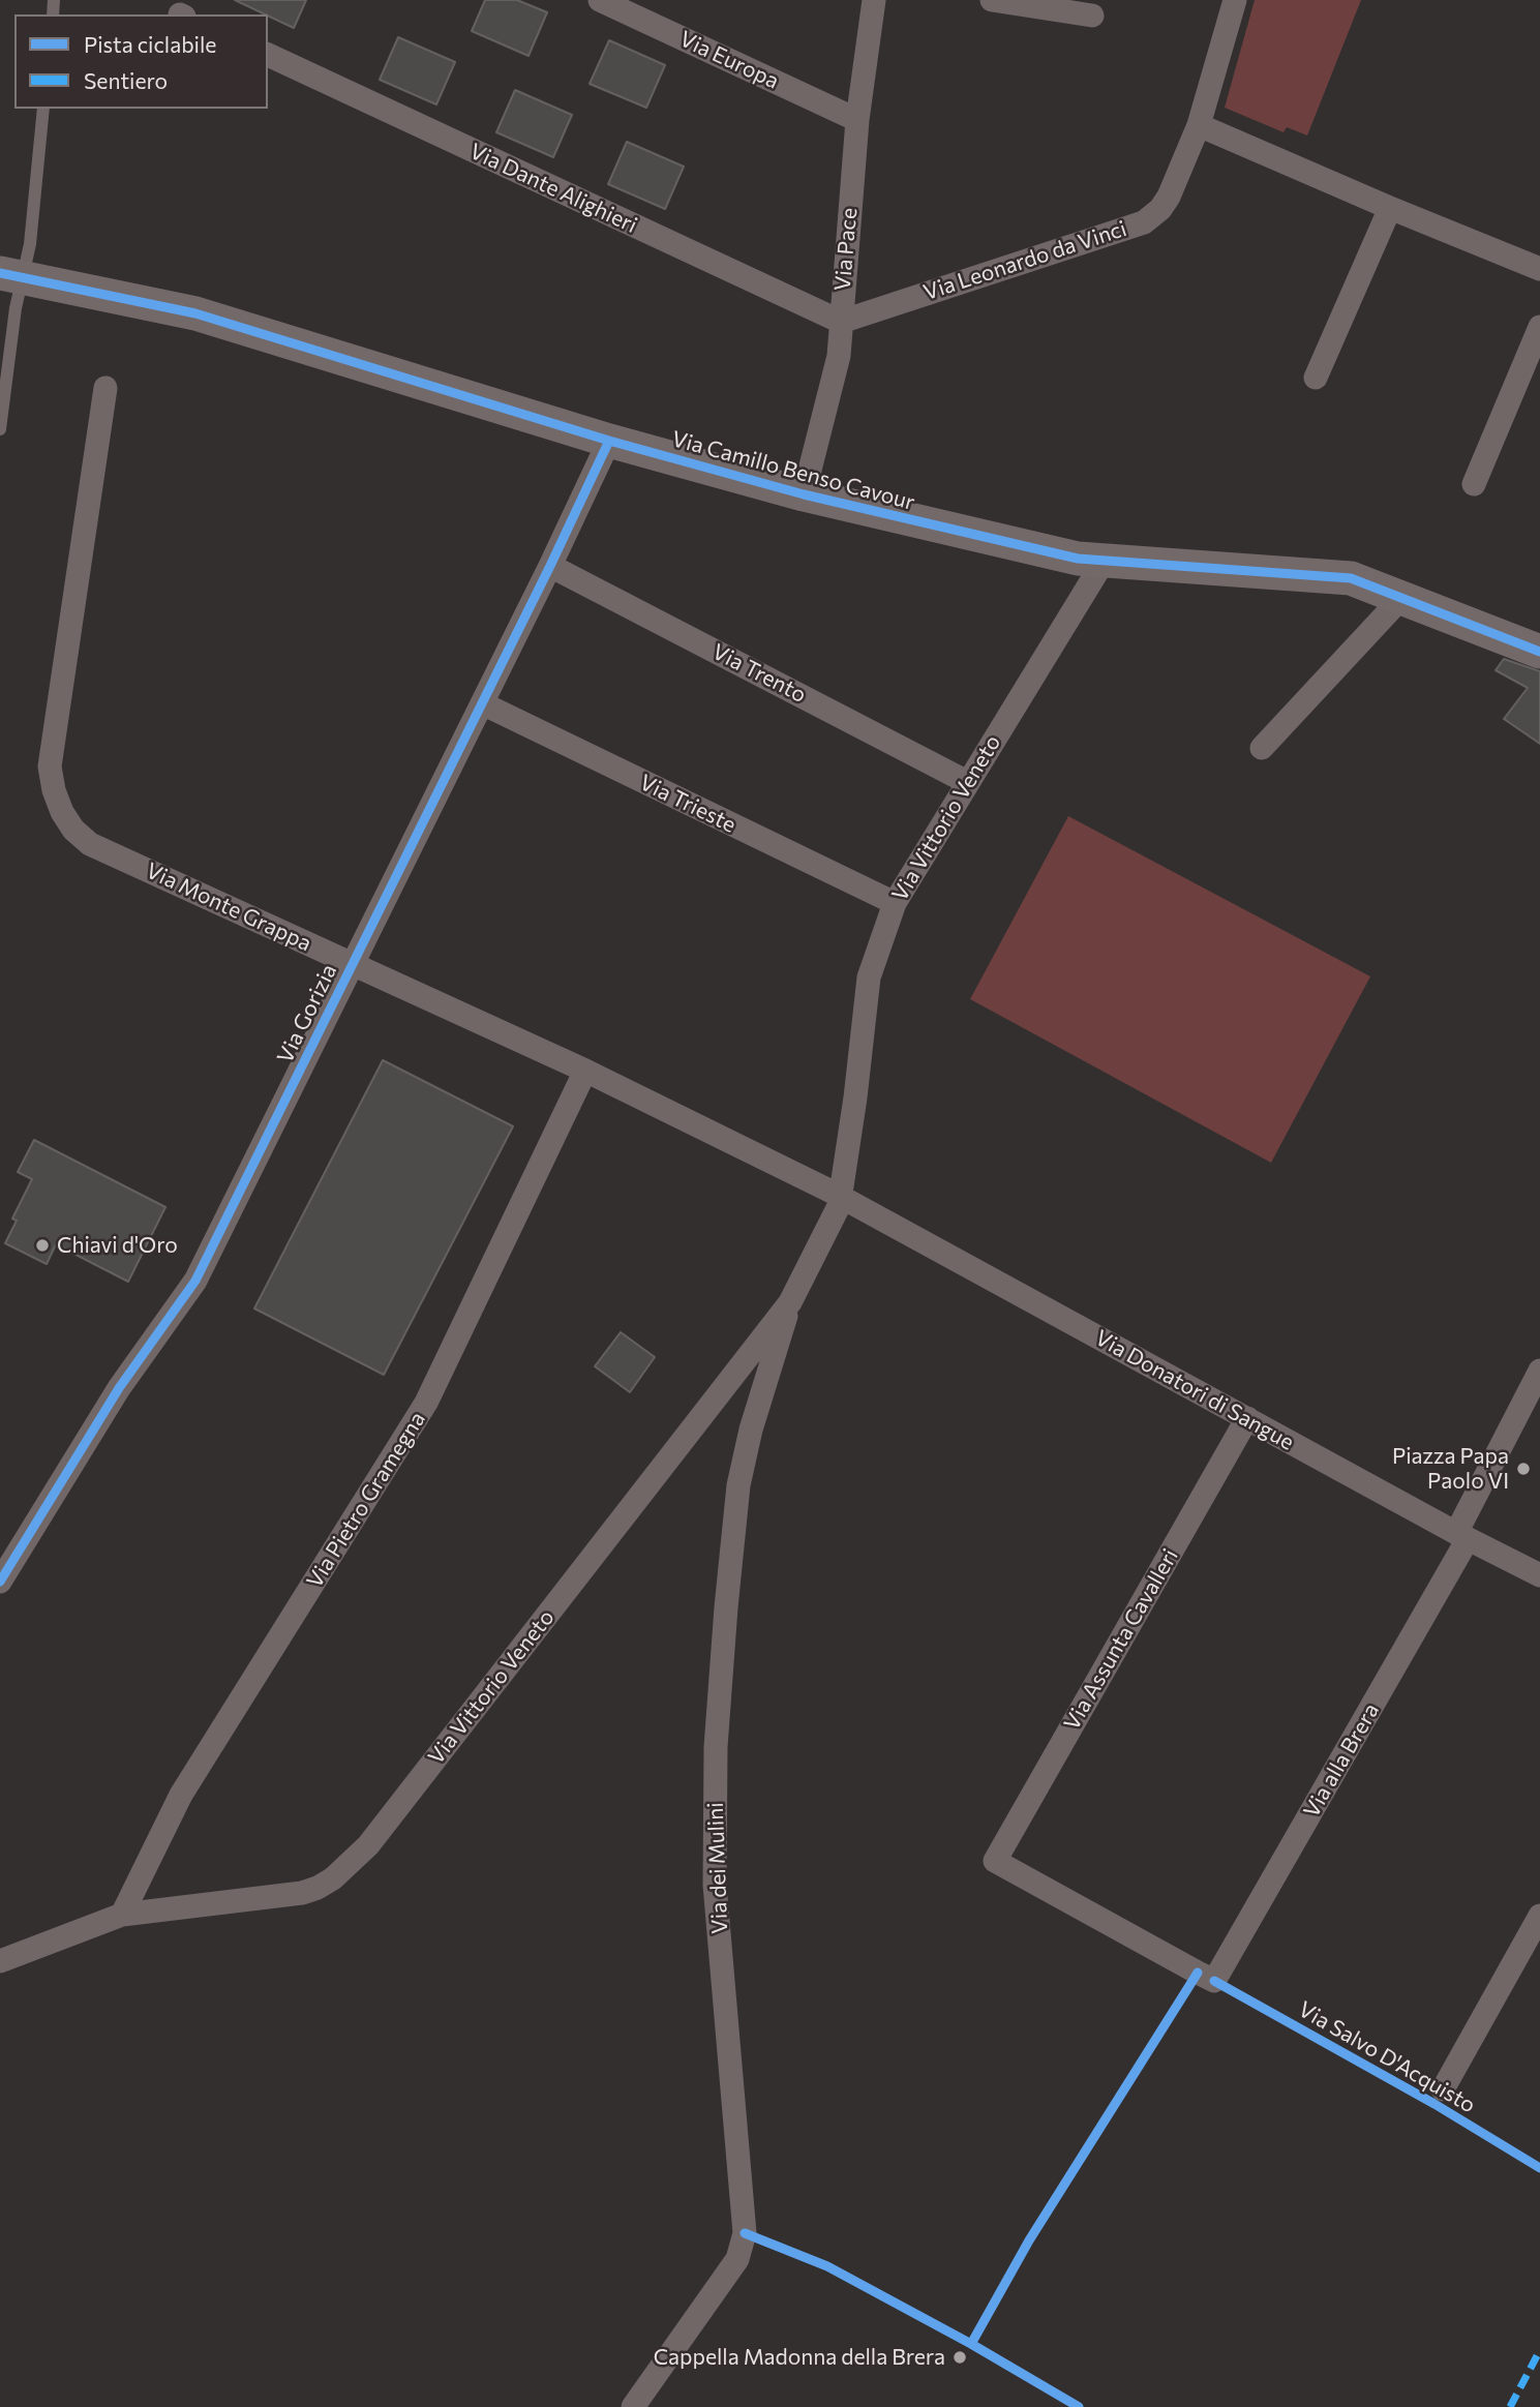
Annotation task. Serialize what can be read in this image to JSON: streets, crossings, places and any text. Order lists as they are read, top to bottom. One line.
{"streets":{"street":["Via Europa","Via Dante Alighieri","Via Pace","Via Leonardo da Vinci","Via Camillo Benso Cavour","Via Trento","Via Trieste","Via Vittorio Veneto","Via Monte Grappa","Via Gorizia","Via Donatori di Sangue","Via Pietro Gramegna","Via Assunta Cavalleri","Via alla Brera","Via dei Mulini"],"cycle path":["Via Salvo D'Acquisto"]},"crossings":[["Via Europa","Via Pace"],["Via Dante Alighieri","Via Pace"],["Via Dante Alighieri","Via Leonardo da Vinci"],["Via Pace","Via Leonardo da Vinci"],["Via Pace","Via Camillo Benso Cavour"],["Via Camillo Benso Cavour","Via Vittorio Veneto"],["Via Camillo Benso Cavour","Via Gorizia"],["Via Trento","Via Vittorio Veneto"],["Via Trento","Via Gorizia"],["Via Trieste","Via Vittorio Veneto"],["Via Trieste","Via Gorizia"],["Via Vittorio Veneto","Via Monte Grappa"],["Via Vittorio Veneto","Via Donatori di Sangue"],["Via Vittorio Veneto","Via Pietro Gramegna"],["Via Vittorio Veneto","Via dei Mulini"],["Via Monte Grappa","Via Gorizia"],["Via Monte Grappa","Via Donatori di Sangue"],["Via Monte Grappa","Via Pietro Gramegna"],["Via Donatori di Sangue","Via Assunta Cavalleri"],["Via Donatori di Sangue","Via alla Brera"],["Via Assunta Cavalleri","Via alla Brera"],["Via Assunta Cavalleri","Via Salvo D'Acquisto"],["Via alla Brera","Via Salvo D'Acquisto"]],"places":["Chiavi d'Oro","Piazza Papa Paolo VI","Cappella Madonna della Brera"],"legend":["Pista ciclabile","Sentiero"]}
